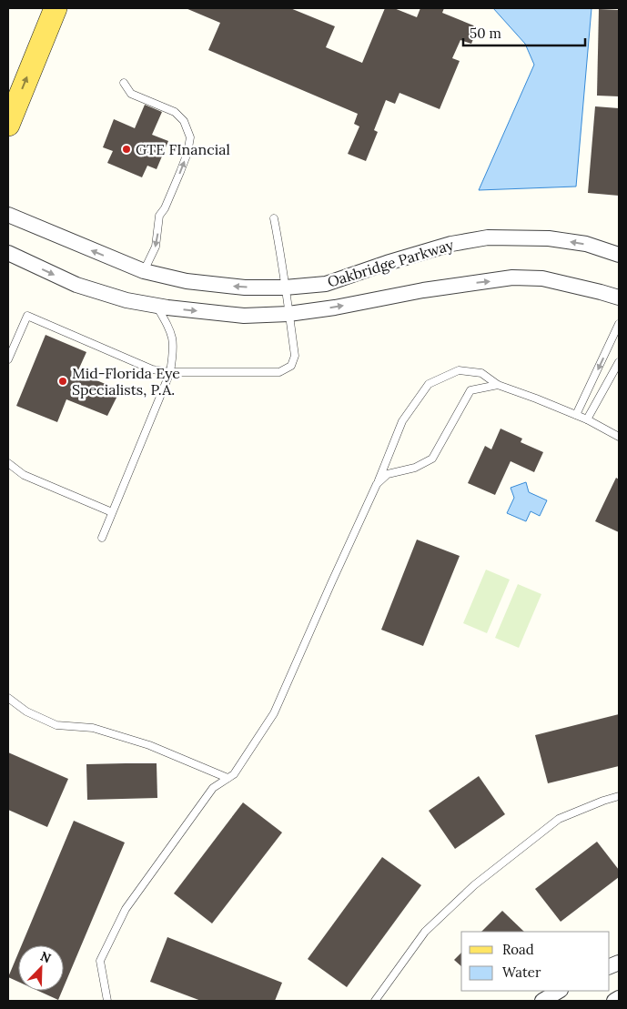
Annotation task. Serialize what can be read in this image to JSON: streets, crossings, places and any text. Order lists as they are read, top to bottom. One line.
{"streets":{"street":["Oakbridge Parkway"]},"places":["GTE FInancial","Mid-Florida Eye Specialists, P.A."],"legend":["Road","Water"],"scale_bar":"50 m","north":"top right"}
